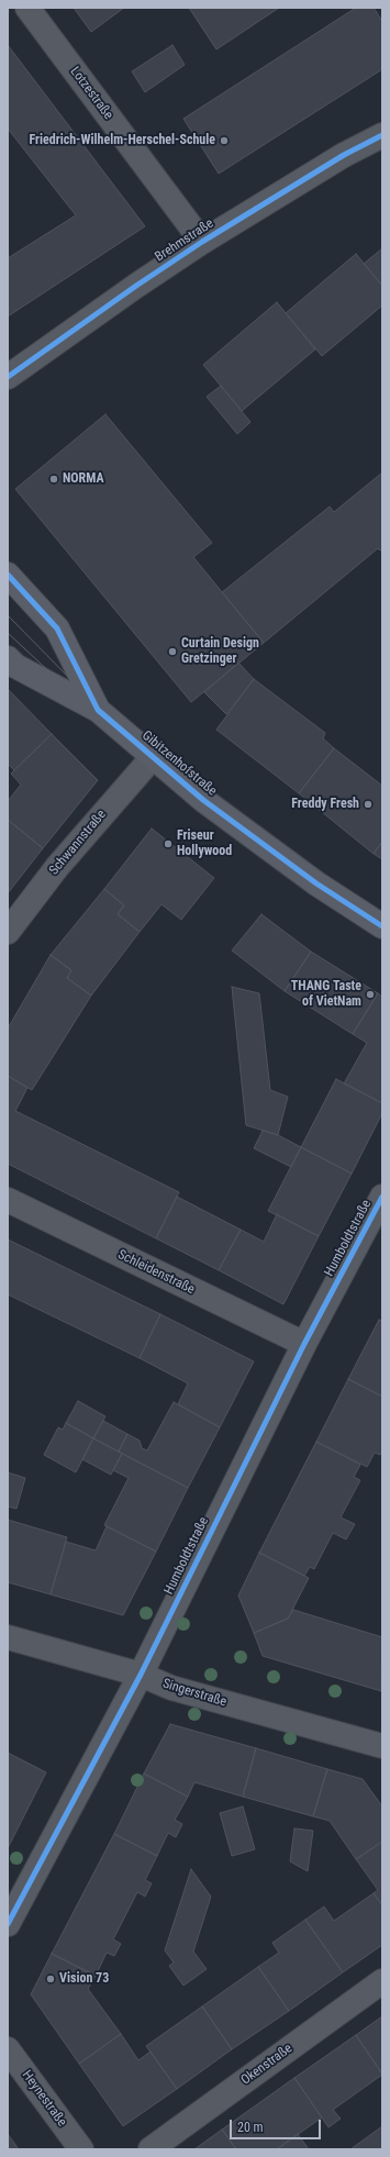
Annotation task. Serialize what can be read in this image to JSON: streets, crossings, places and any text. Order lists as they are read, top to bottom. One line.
{"streets":{"main road":["Gibitzenhofstraße"],"street":["Lotzestraße","Brehmstraße","Schwannstraße","Humboldtstraße","Schleidenstraße","Singerstraße","Okenstraße","Heynestraße"]},"crossings":[["Lotzestraße","Brehmstraße"],["Gibitzenhofstraße","Schwannstraße"],["Humboldtstraße","Schleidenstraße"],["Humboldtstraße","Singerstraße"]],"places":["Friedrich-Wilhelm-Herschel-Schule","NORMA","Curtain Design Gretzinger","Freddy Fresh","Friseur Hollywood","THANG Taste of VietNam","Vision 73"],"scale_bar":"20 m"}
